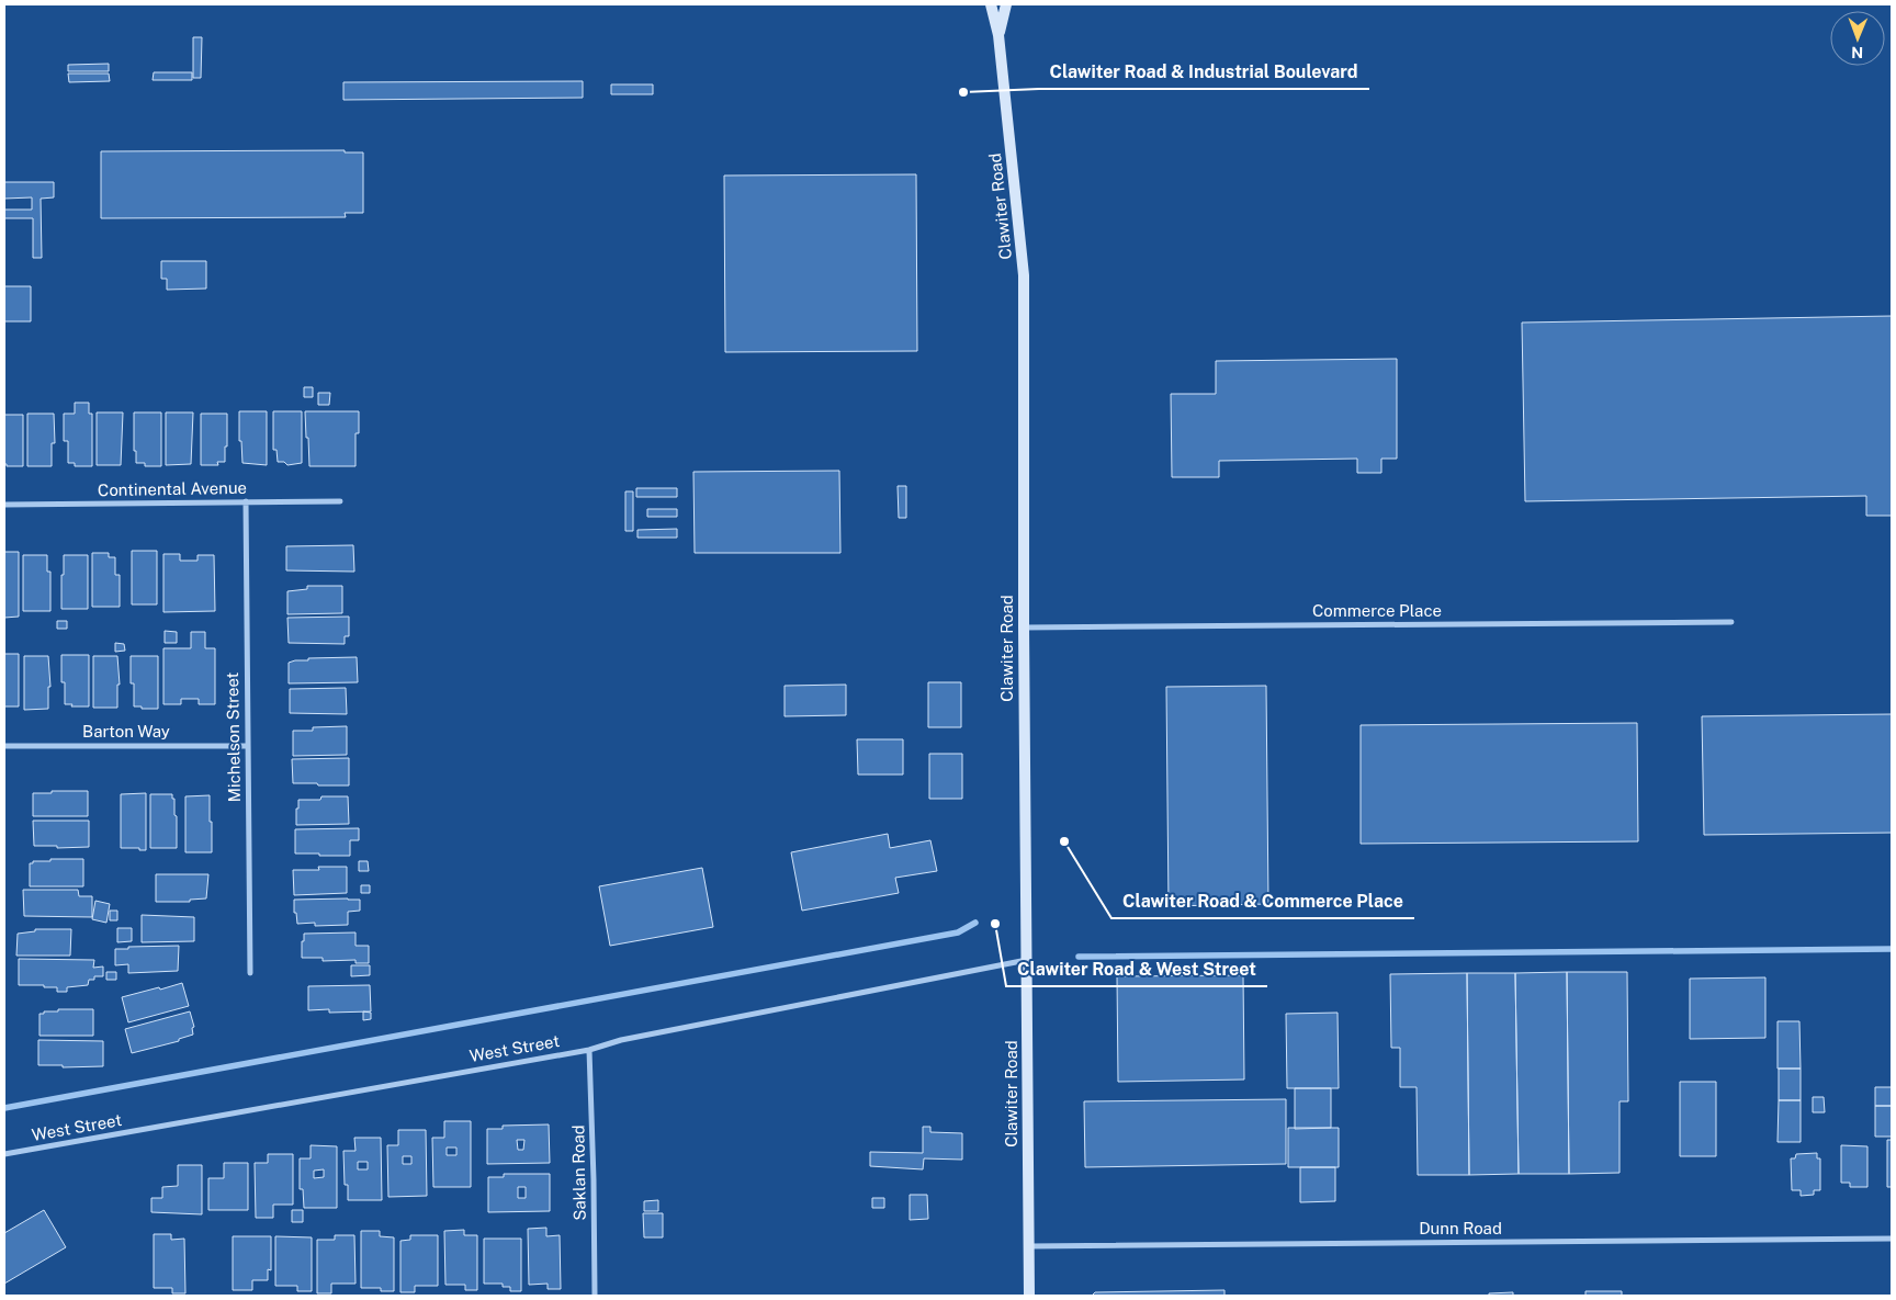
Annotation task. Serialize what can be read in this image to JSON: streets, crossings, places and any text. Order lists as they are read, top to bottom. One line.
{"streets":{"main road":["Clawiter Road"],"street":["Continental Avenue","Commerce Place","Barton Way","Michelson Street","West Street","Saklan Road","Dunn Road"]},"crossings":[["Clawiter Road","Commerce Place"],["Clawiter Road","West Street"],["Clawiter Road","Dunn Road"],["Continental Avenue","Michelson Street"],["Barton Way","Michelson Street"],["West Street","Saklan Road"]],"places":["Clawiter Road & Industrial Boulevard","Clawiter Road & Commerce Place","Clawiter Road & West Street"],"north":"bottom"}
